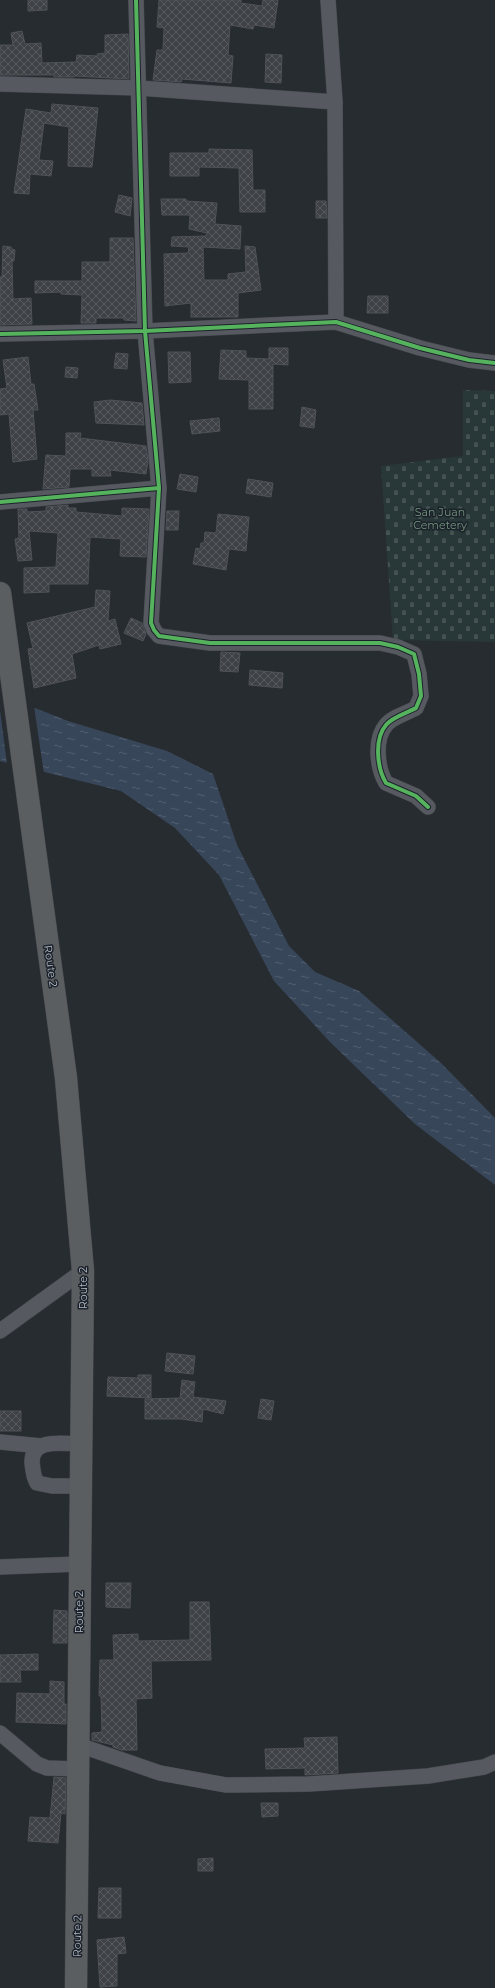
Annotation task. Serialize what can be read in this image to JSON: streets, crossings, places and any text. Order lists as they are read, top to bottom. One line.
{"streets":{"highway":["Route 2"]},"parks":["San Juan Cemetery"]}
